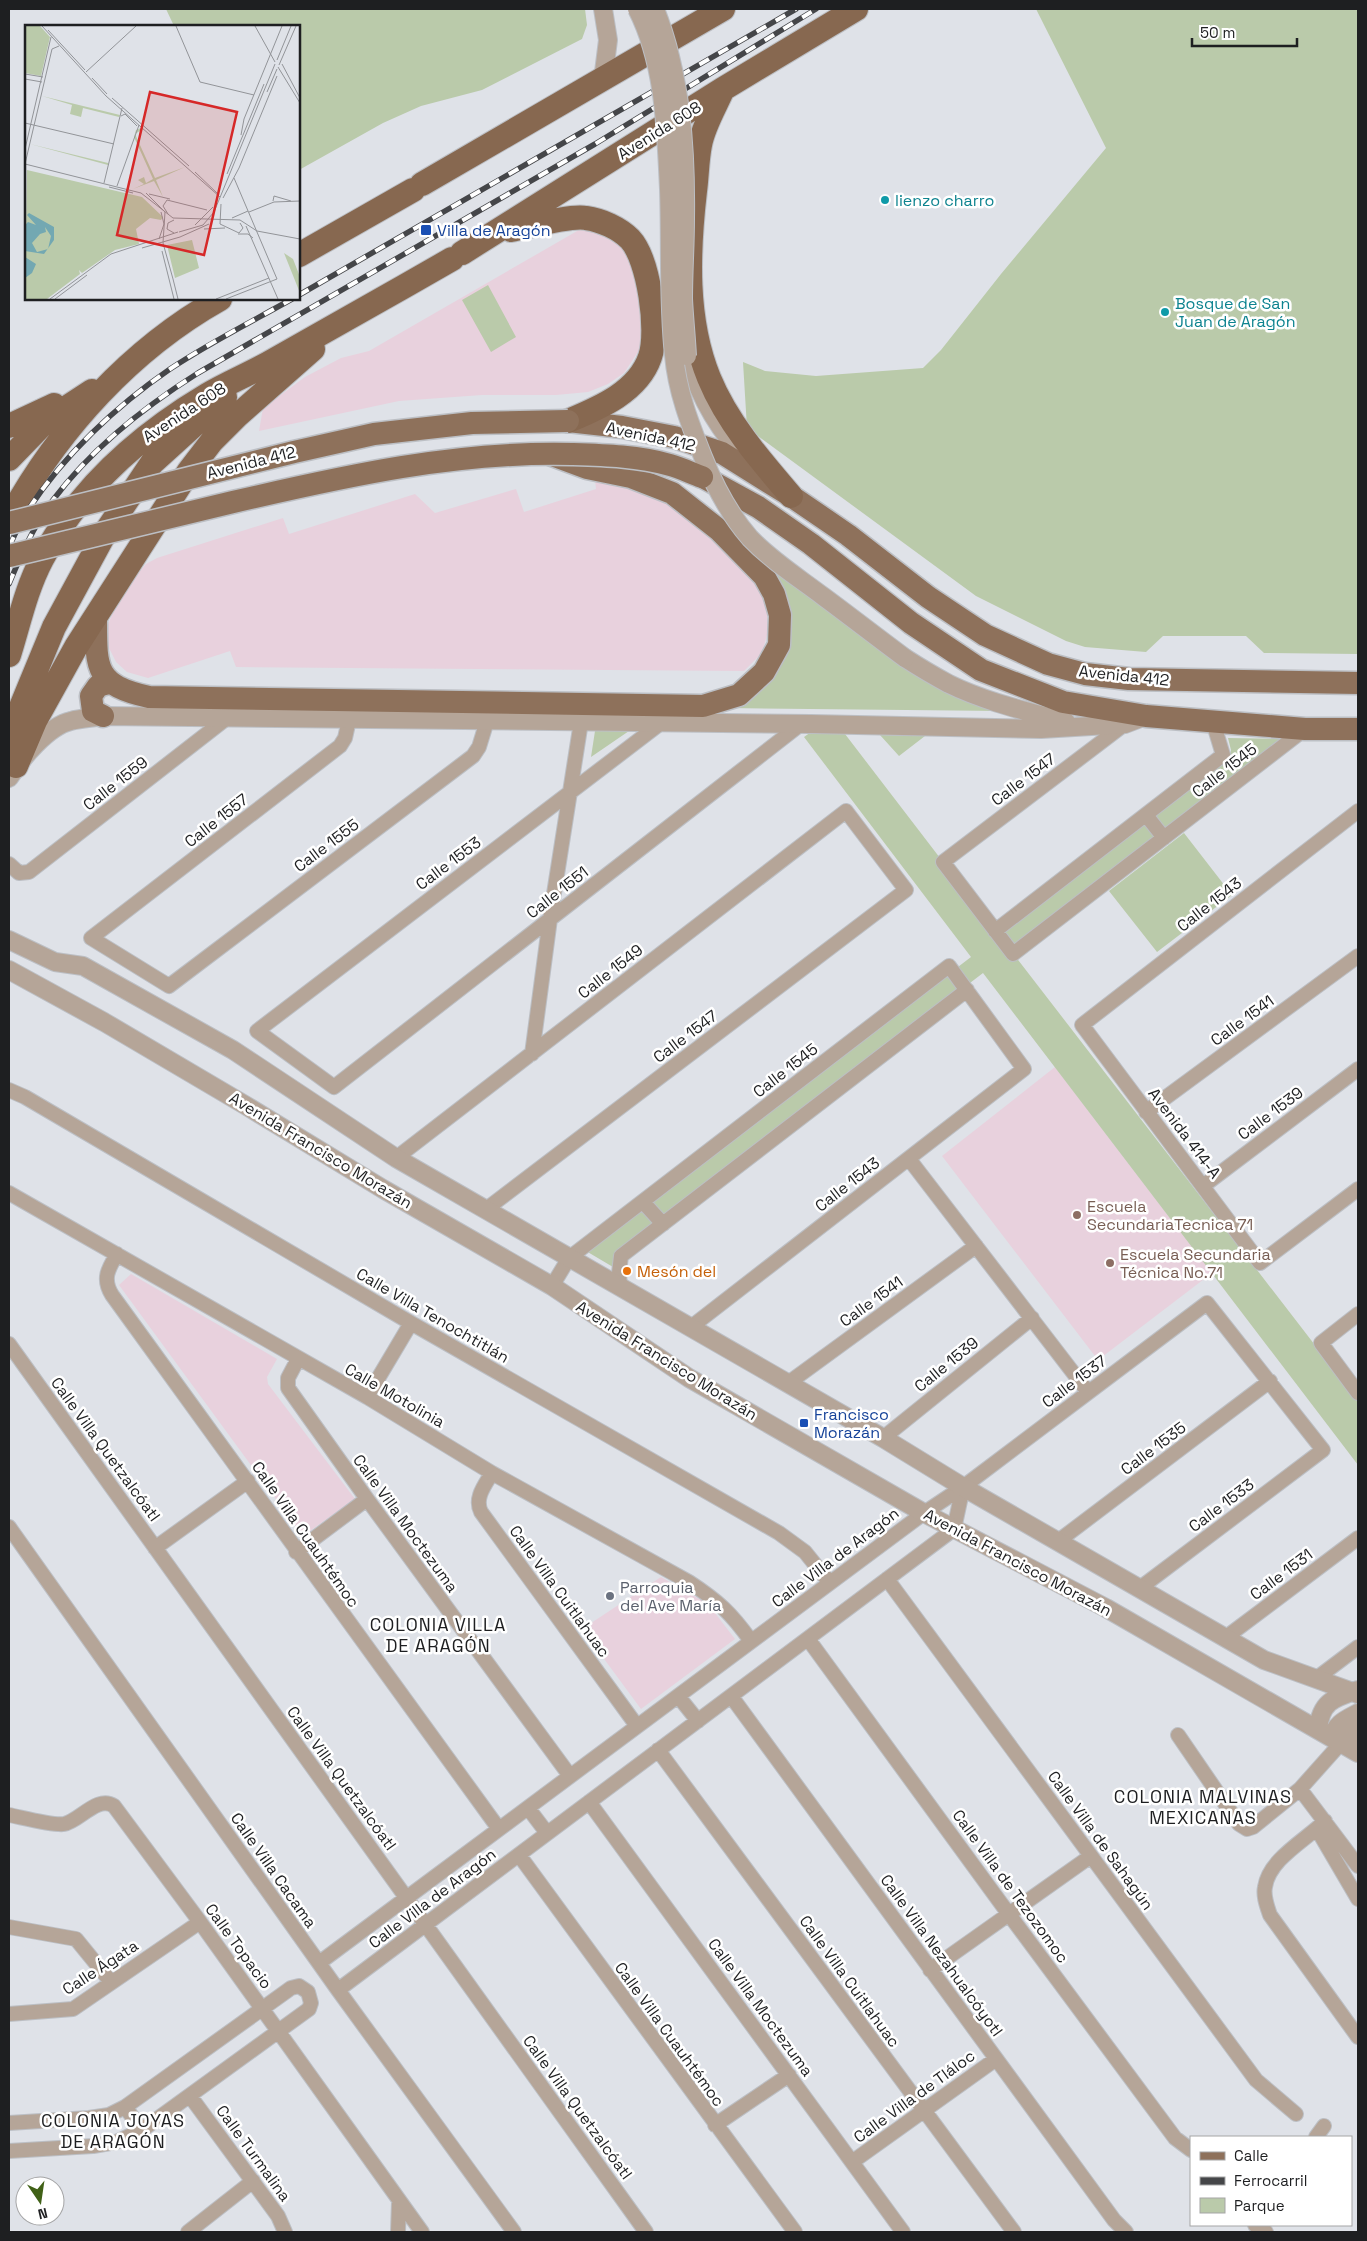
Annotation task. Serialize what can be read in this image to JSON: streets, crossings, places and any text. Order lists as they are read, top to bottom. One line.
{"streets":{"highway":["Avenida 608"],"main road":["Avenida 412"],"street":["Calle 1545","Calle 1547","Calle 1559","Calle 1557","Calle 1555","Calle 1553","Calle 1551","Calle 1543","Calle 1549","Calle 1541","Calle 1539","Avenida 414-A","Avenida Francisco Morazán","Calle Villa Tenochtitlán","Calle 1537","Calle Motolinia","Calle 1535","Calle Villa Quetzalcóatl","Calle 1533","Calle Villa Moctezuma","Calle Villa Cuauhtémoc","Calle Villa de Aragón","Calle 1531","Calle Villa Cuitlahuac","Calle Villa de Sahagún","Calle Villa Cacama","Calle Villa de Tezozomoc","Calle Topacio","Calle Villa Nezahualcóyotl","Calle Ágata","Calle Villa de Tláloc","Calle Turmalina"]},"crossings":[["Avenida 412","Calle 1545"],["Avenida 412","Calle 1547"],["Avenida 412","Calle 1559"],["Avenida 412","Calle 1557"],["Avenida 412","Calle 1555"],["Avenida 412","Calle 1553"],["Avenida 412","Calle 1551"],["Calle 1545","Calle 1547"],["Calle 1545","Calle 1543"],["Calle 1545","Avenida Francisco Morazán"],["Calle 1547","Calle 1549"],["Calle 1547","Avenida Francisco Morazán"],["Calle 1557","Calle 1555"],["Calle 1553","Calle 1551"],["Calle 1543","Avenida 414-A"],["Calle 1543","Avenida Francisco Morazán"],["Calle 1549","Avenida Francisco Morazán"],["Calle 1541","Avenida 414-A"],["Calle 1541","Avenida Francisco Morazán"],["Calle 1539","Avenida 414-A"],["Calle 1539","Avenida Francisco Morazán"],["Avenida Francisco Morazán","Calle 1537"],["Avenida Francisco Morazán","Calle 1535"],["Avenida Francisco Morazán","Calle 1533"],["Avenida Francisco Morazán","Calle Villa de Aragón"],["Avenida Francisco Morazán","Calle 1531"],["Calle Villa Tenochtitlán","Calle Villa de Aragón"],["Calle 1537","Calle 1535"],["Calle 1537","Calle 1533"],["Calle 1537","Calle Villa de Aragón"],["Calle Motolinia","Calle Villa Moctezuma"],["Calle Motolinia","Calle Villa Cuauhtémoc"],["Calle Motolinia","Calle Villa de Aragón"],["Calle Motolinia","Calle Villa Cuitlahuac"],["Calle 1535","Calle 1533"],["Calle Villa Quetzalcóatl","Calle Villa de Aragón"],["Calle Villa Moctezuma","Calle Villa de Aragón"],["Calle Villa Moctezuma","Calle Villa de Tláloc"],["Calle Villa Cuauhtémoc","Calle Villa de Aragón"],["Calle Villa de Aragón","Calle Villa Cuitlahuac"],["Calle Villa de Aragón","Calle Villa de Sahagún"],["Calle Villa de Aragón","Calle Villa Cacama"],["Calle Villa de Aragón","Calle Villa de Tezozomoc"],["Calle Villa de Aragón","Calle Villa Nezahualcóyotl"],["Calle Villa Cuitlahuac","Calle Villa de Tláloc"],["Calle Topacio","Calle Ágata"],["Calle Villa Nezahualcóyotl","Calle Villa de Tláloc"]],"districts":["COLONIA VILLA DE ARAGÓN","COLONIA MALVINAS MEXICANAS","COLONIA JOYAS DE ARAGÓN"],"places":{"other":["lienzo charro","Bosque de San Juan de Aragón","Escuela SecundariaTecnica 71","Escuela Secundaria Técnica No.71","Mesón del","Parroquia del Ave María"],"transit":["Villa de Aragón","Francisco Morazán"]},"legend":["Calle","Ferrocarril","Parque"],"scale_bar":"50 m","north":"bottom"}
